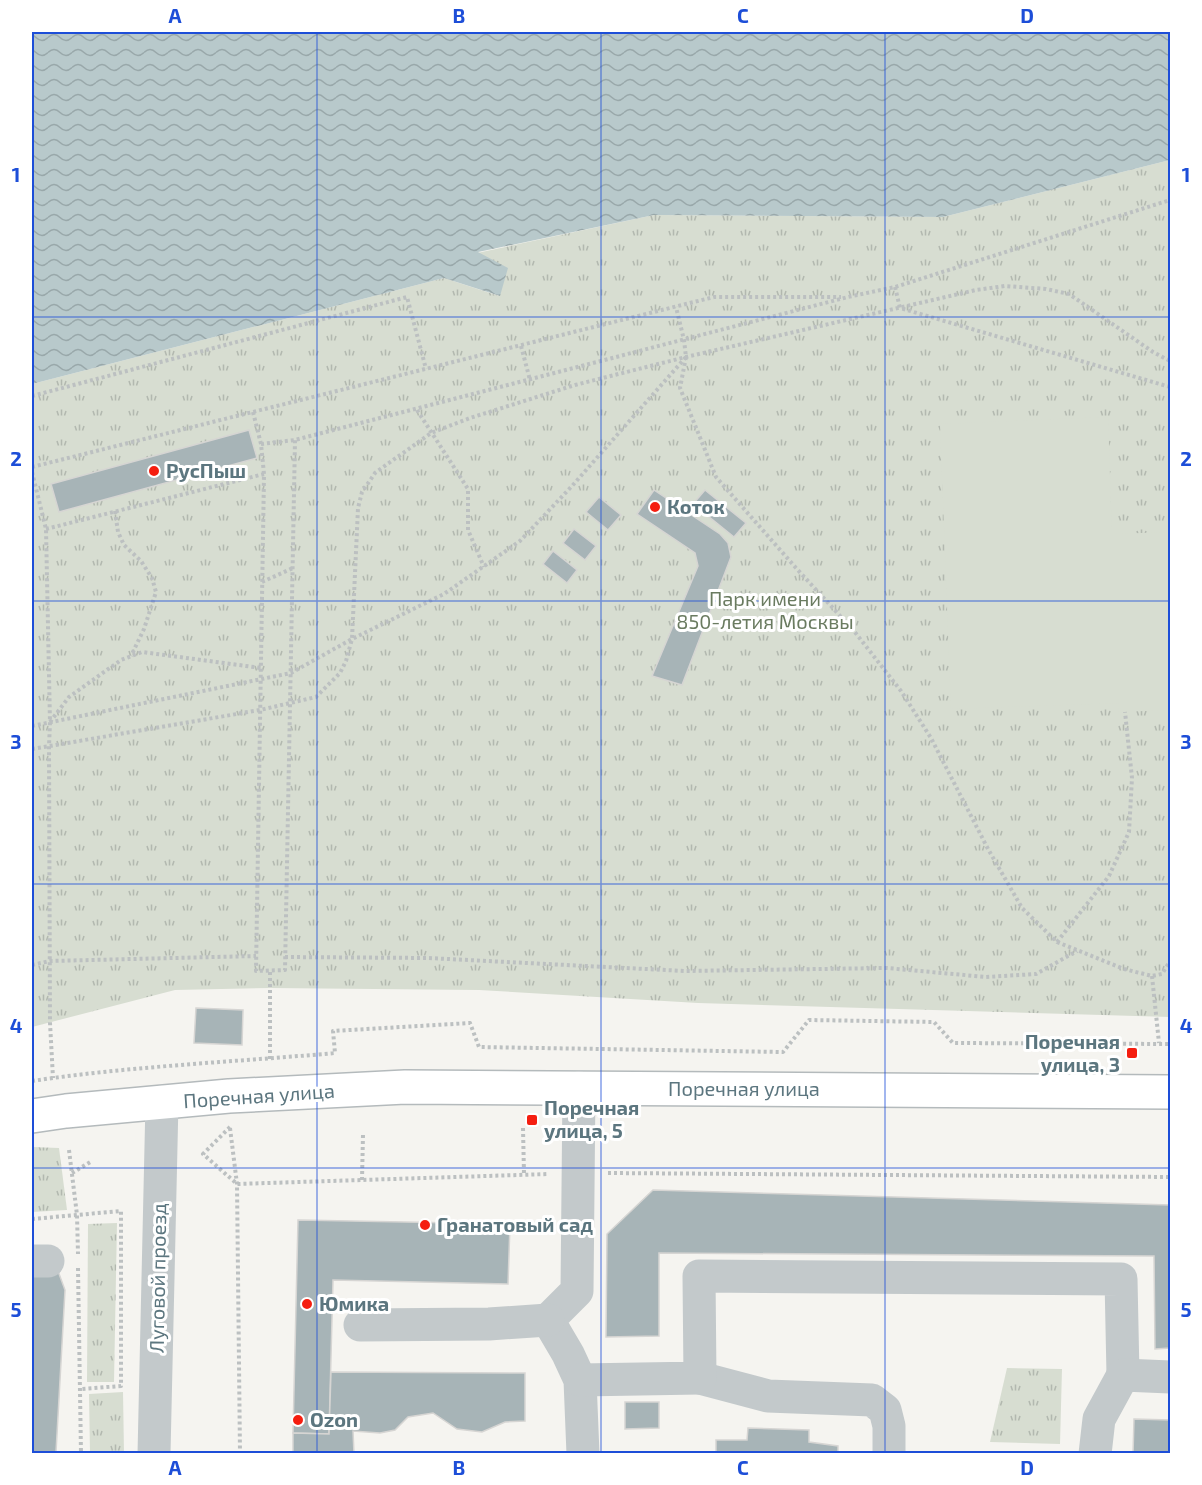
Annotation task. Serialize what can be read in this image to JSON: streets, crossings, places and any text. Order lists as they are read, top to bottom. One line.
{"streets":{"main road":["Поречная улица"],"street":["Луговой проезд"]},"crossings":[["Поречная улица","Луговой проезд"]],"parks":["Парк имени 850-летия Москвы"],"places":{"other":["РусПыш","Коток","Гранатовый сад","Юмика","Ozon"],"transit":["Поречная улица, 3","Поречная улица, 5"]},"grid":{"columns":["A","B","C","D"],"rows":["1","2","3","4","5"]}}
